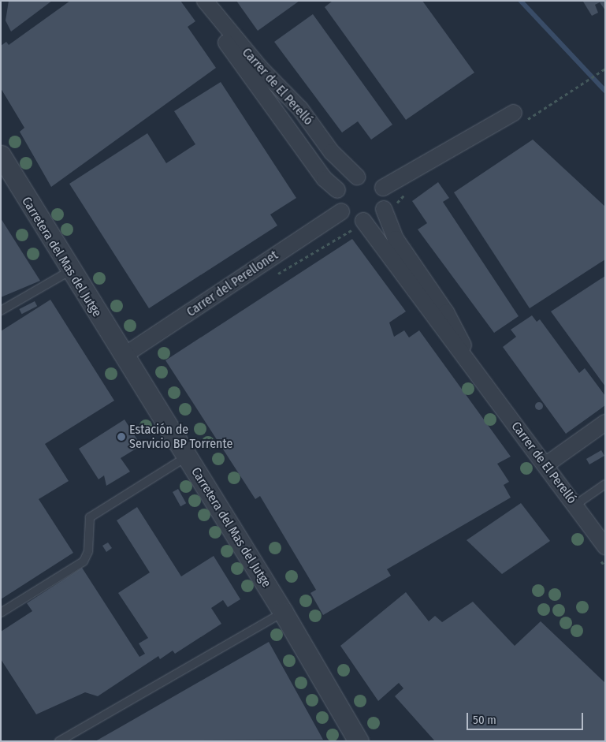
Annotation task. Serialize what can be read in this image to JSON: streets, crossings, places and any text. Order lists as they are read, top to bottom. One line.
{"streets":{"street":["Carrer de El Perelló","Carretera del Mas del Jutge","Carrer del Perellonet"]},"crossings":[["Carrer de El Perelló","Carrer del Perellonet"],["Carretera del Mas del Jutge","Carrer del Perellonet"]],"places":["Estación de Servicio BP Torrente"],"scale_bar":"50 m"}
